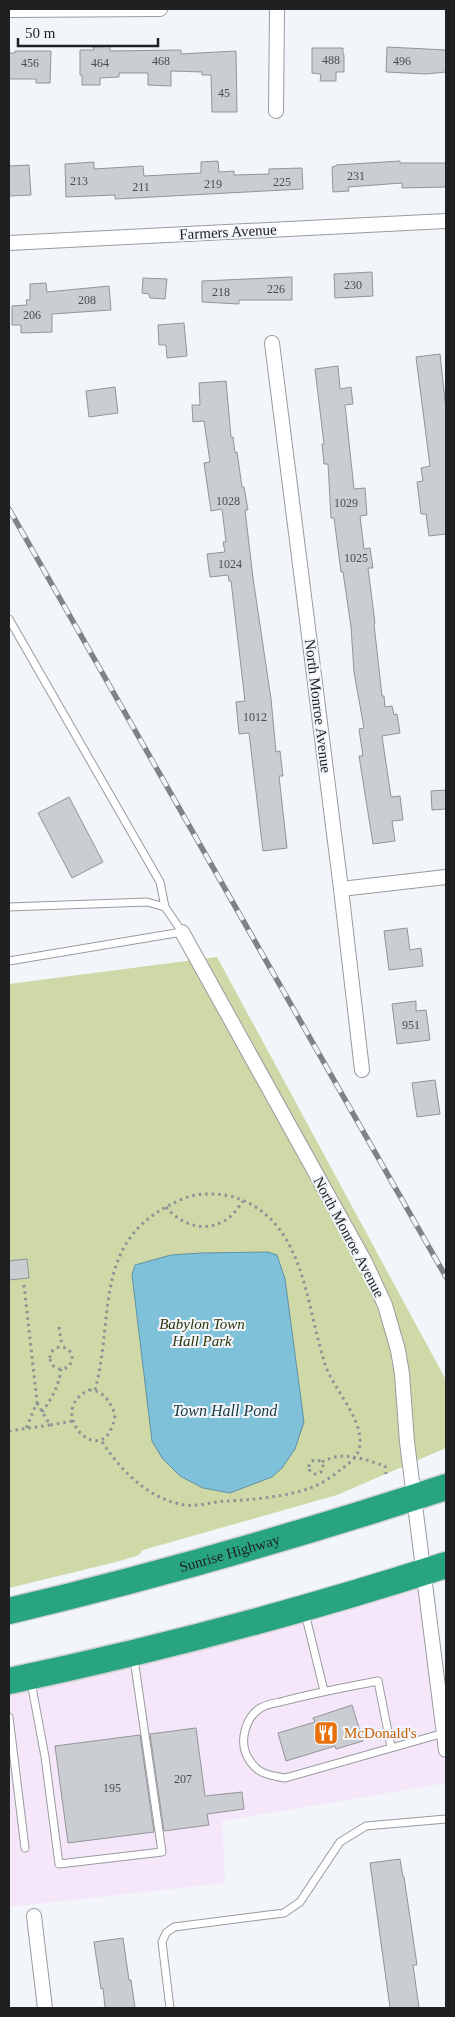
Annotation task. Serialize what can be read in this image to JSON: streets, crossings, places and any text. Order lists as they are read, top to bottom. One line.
{"streets":{"highway":["Sunrise Highway"],"street":["Farmers Avenue","North Monroe Avenue"]},"crossings":[["North Monroe Avenue","Sunrise Highway"]],"water":["Town Hall Pond"],"parks":["Babylon Town Hall Park"],"places":{"restaurant":["McDonald's"]},"house_numbers":["488","468","496","456","464","45","231","213","225","219","211","230","226","218","208","206","1028","1029","1025","1024","1012","951","207","195"],"scale_bar":"50 m"}
